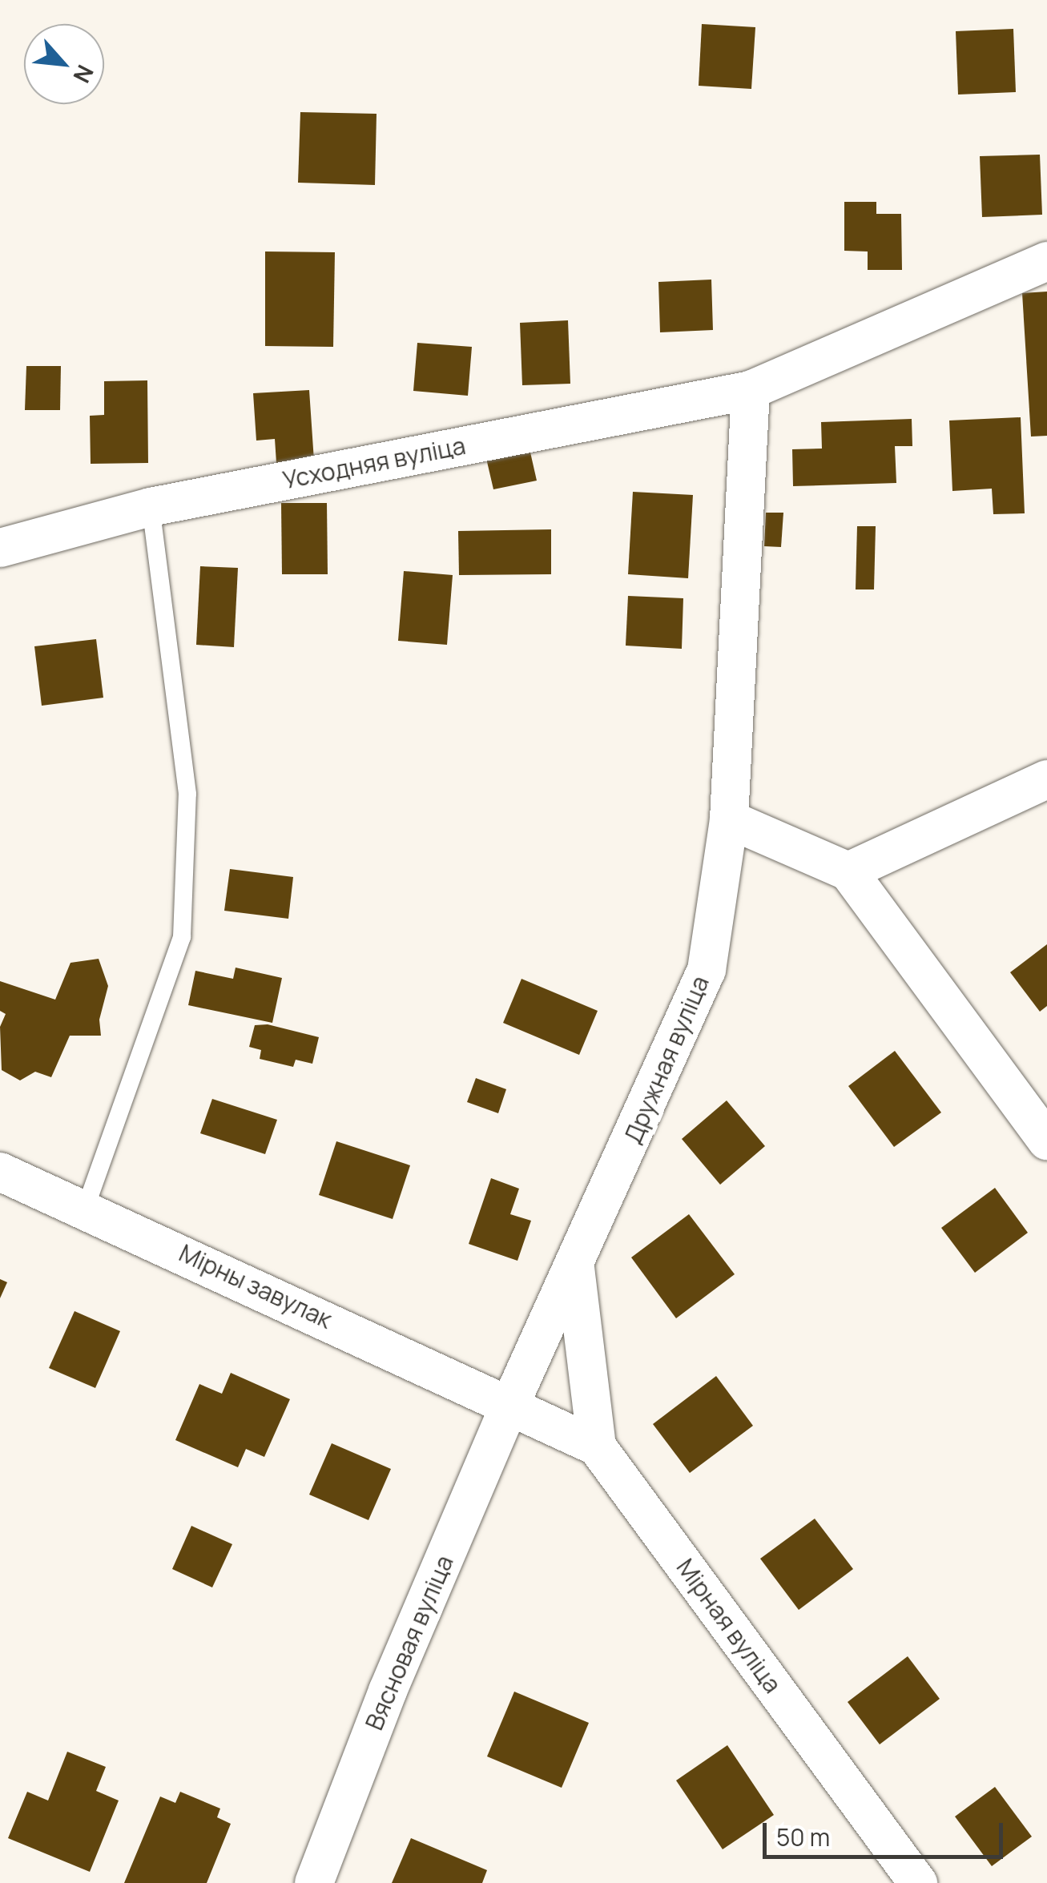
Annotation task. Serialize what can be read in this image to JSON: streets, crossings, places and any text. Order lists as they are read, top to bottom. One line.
{"streets":{"street":["Усходняя вуліца","Дружная вуліца","Мірны завулак","Мірная вуліца","Вясновая вуліца"]},"crossings":[["Дружная вуліца","Мірны завулак"],["Дружная вуліца","Мірная вуліца"],["Дружная вуліца","Вясновая вуліца"],["Мірны завулак","Мірная вуліца"],["Мірны завулак","Вясновая вуліца"],["Мірная вуліца","Вясновая вуліца"]],"scale_bar":"50 m","north":"bottom right"}
